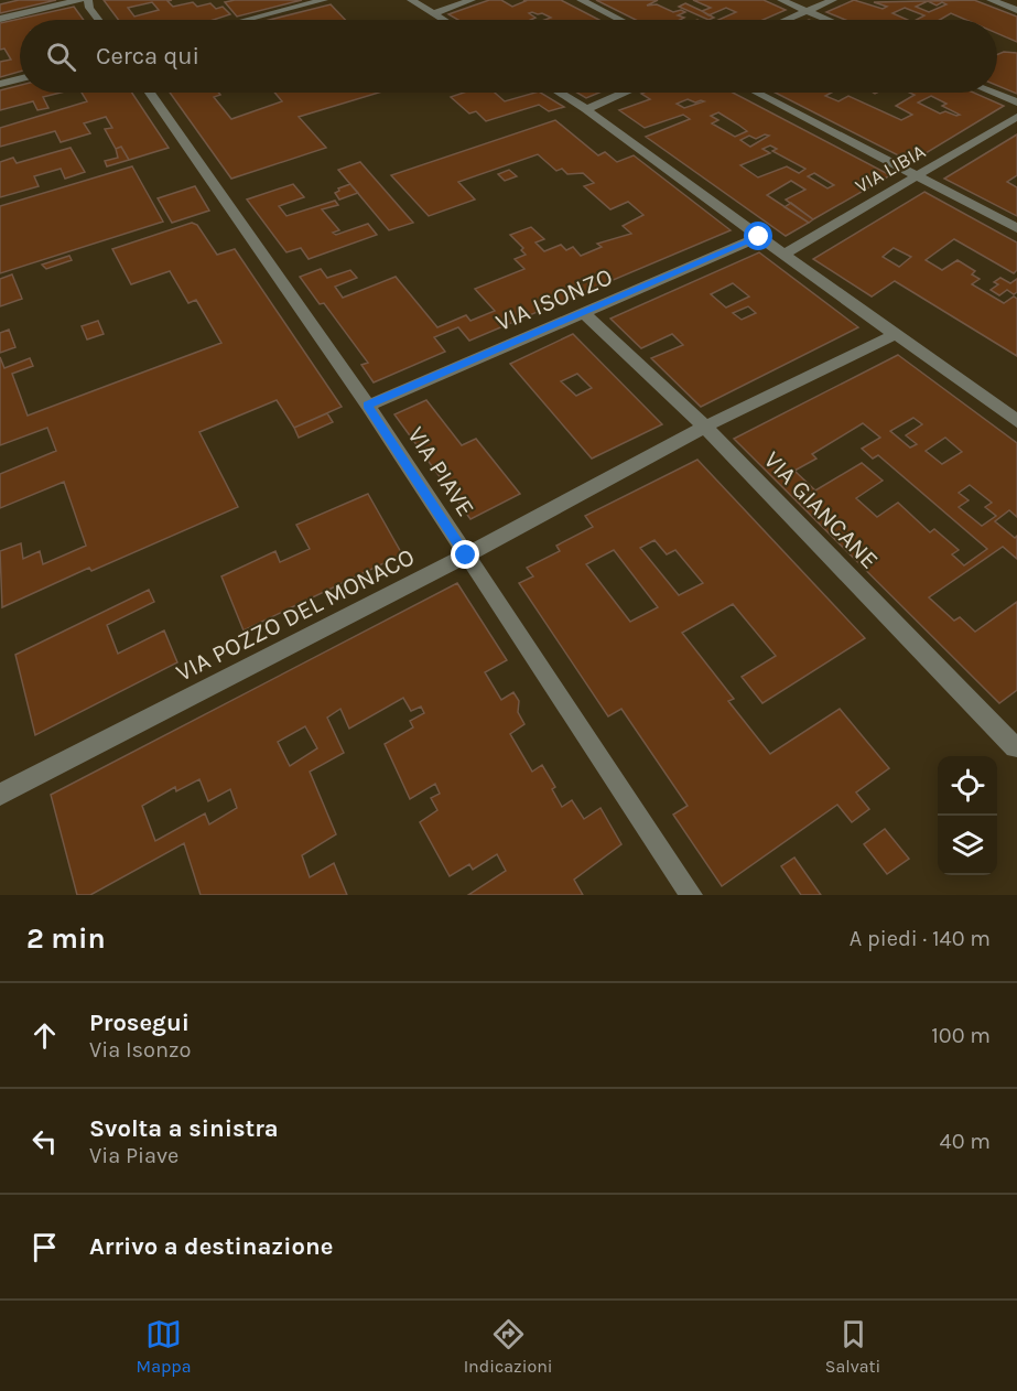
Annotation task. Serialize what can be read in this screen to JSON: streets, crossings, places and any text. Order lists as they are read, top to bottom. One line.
{"streets":{"street":["VIA LIBIA","VIA ISONZO","VIA PIAVE","VIA GIANCANE","VIA POZZO DEL MONACO"]},"crossings":[["VIA ISONZO","VIA PIAVE"],["VIA ISONZO","VIA GIANCANE"],["VIA PIAVE","VIA POZZO DEL MONACO"],["VIA GIANCANE","VIA POZZO DEL MONACO"]],"page":{"search":"Cerca qui","heading":["2 min","A piedi · 140 m"],"list":[["Prosegui","Via Isonzo","100 m"],["Svolta a sinistra","Via Piave","40 m"],"Arrivo a destinazione"],"nav":["Mappa","Indicazioni","Salvati"]}}
